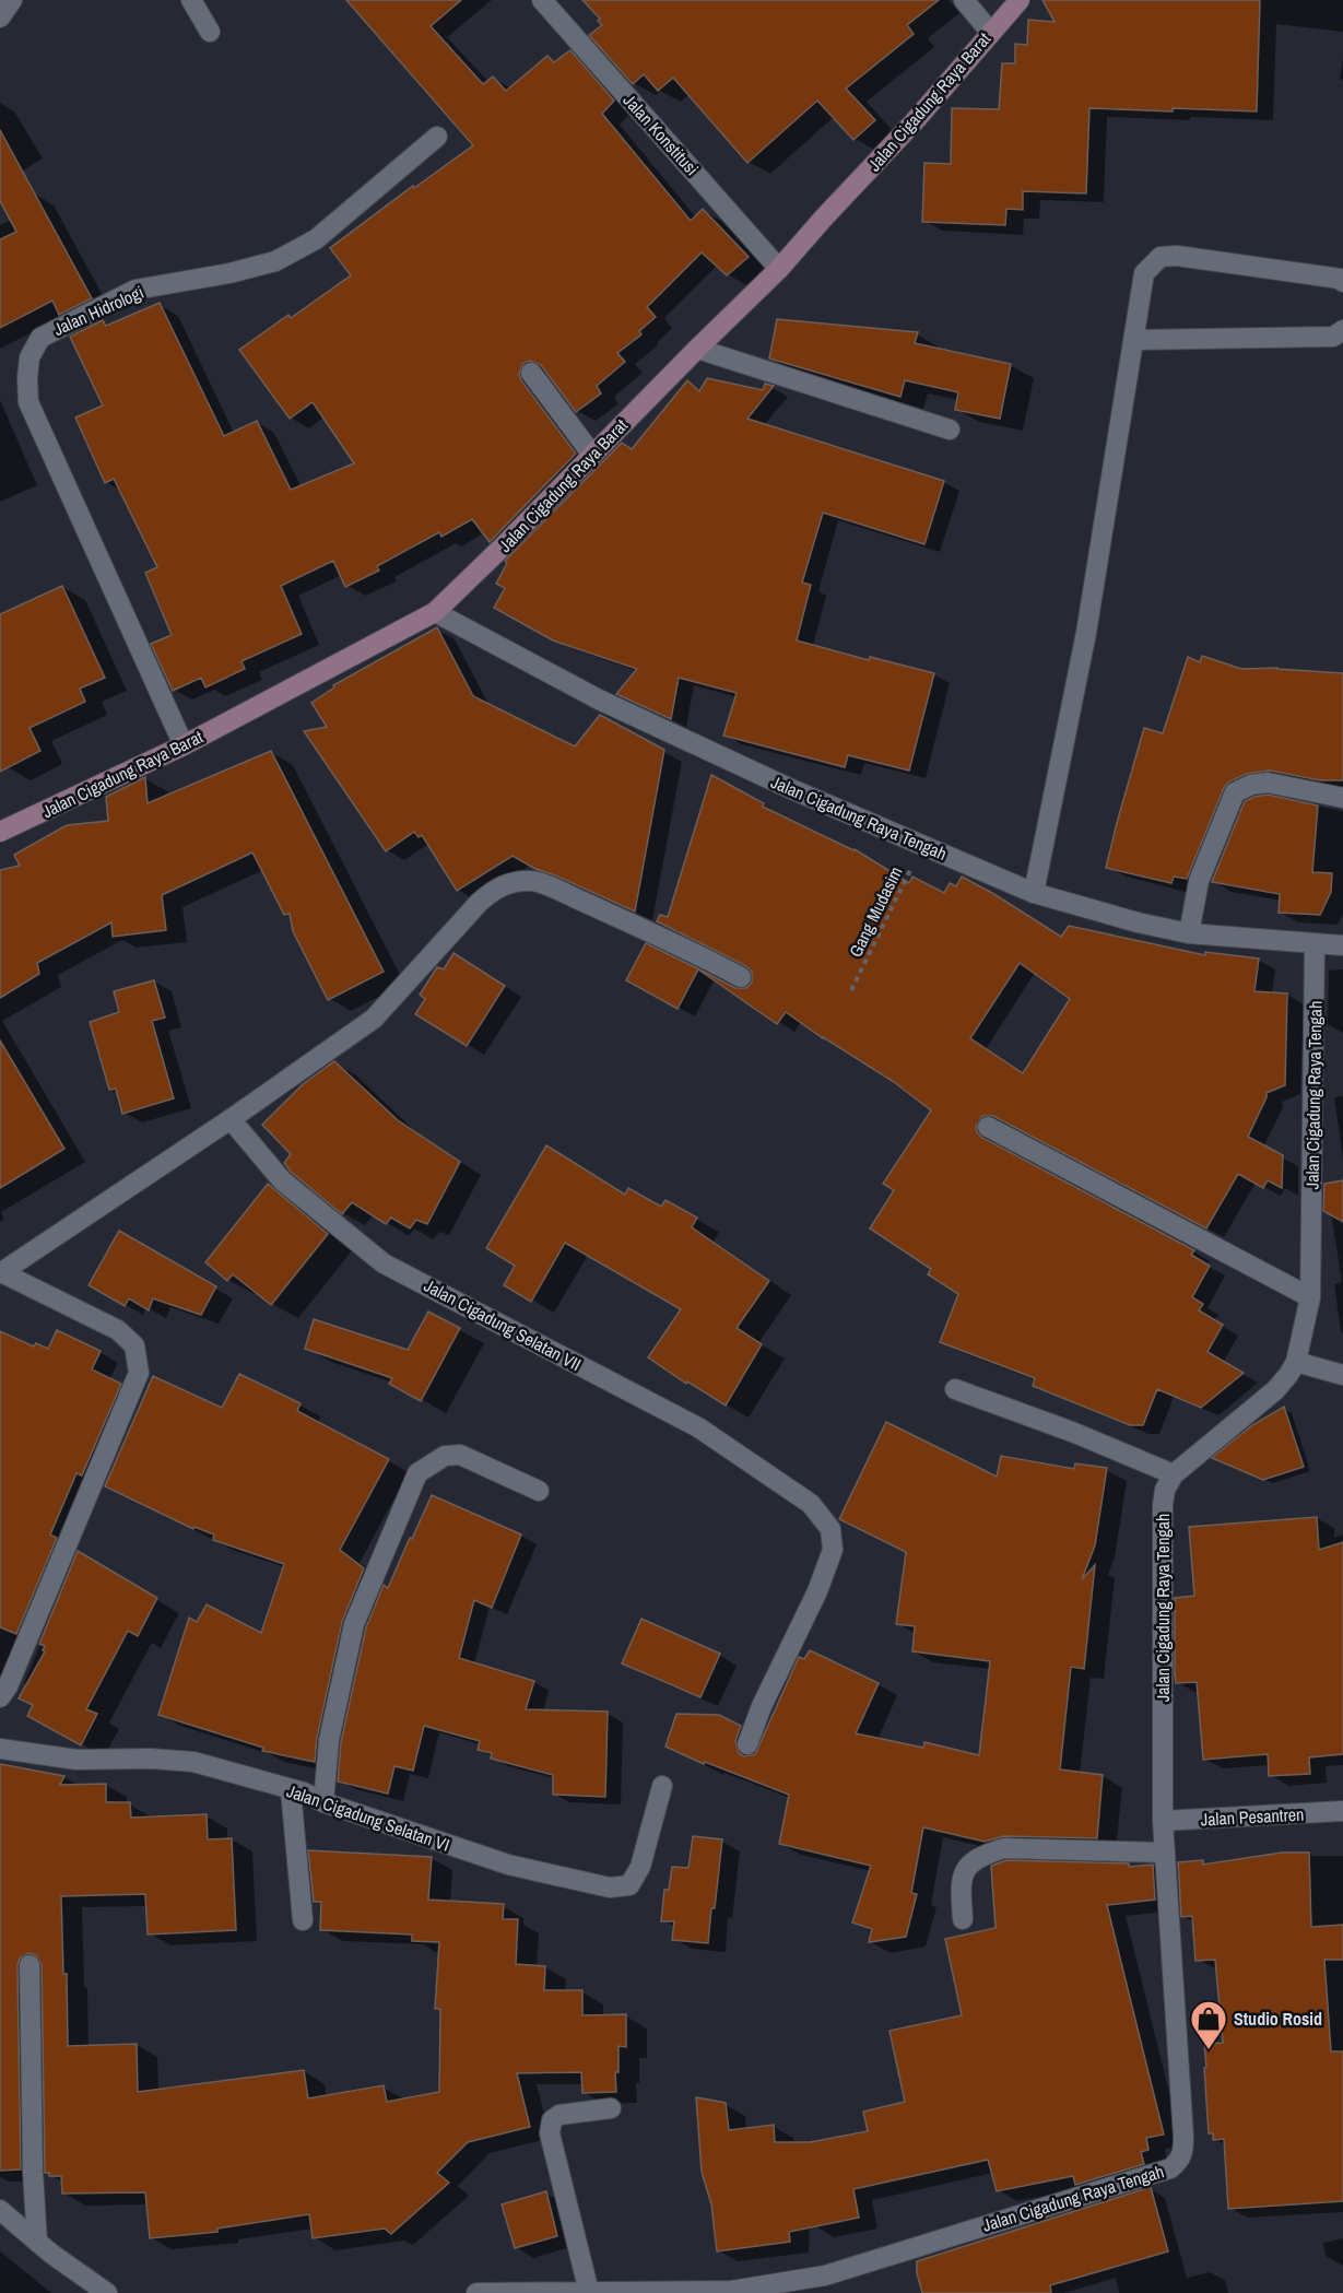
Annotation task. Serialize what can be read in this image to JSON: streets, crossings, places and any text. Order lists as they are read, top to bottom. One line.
{"streets":{"street":["Jalan Cigadung Raya Barat","Jalan Konstitusi","Jalan Hidrologi","Jalan Cigadung Raya Tengah","Jalan Cigadung Selatan VII","Jalan Pesantren","Jalan Cigadung Selatan VI"],"path":["Gang Mudasim"]},"crossings":[["Jalan Cigadung Raya Barat","Jalan Konstitusi"],["Jalan Cigadung Raya Barat","Jalan Hidrologi"],["Jalan Cigadung Raya Barat","Jalan Cigadung Raya Tengah"],["Jalan Cigadung Raya Tengah","Gang Mudasim"],["Jalan Cigadung Raya Tengah","Jalan Pesantren"]],"places":{"shop":["Studio Rosid"]}}
